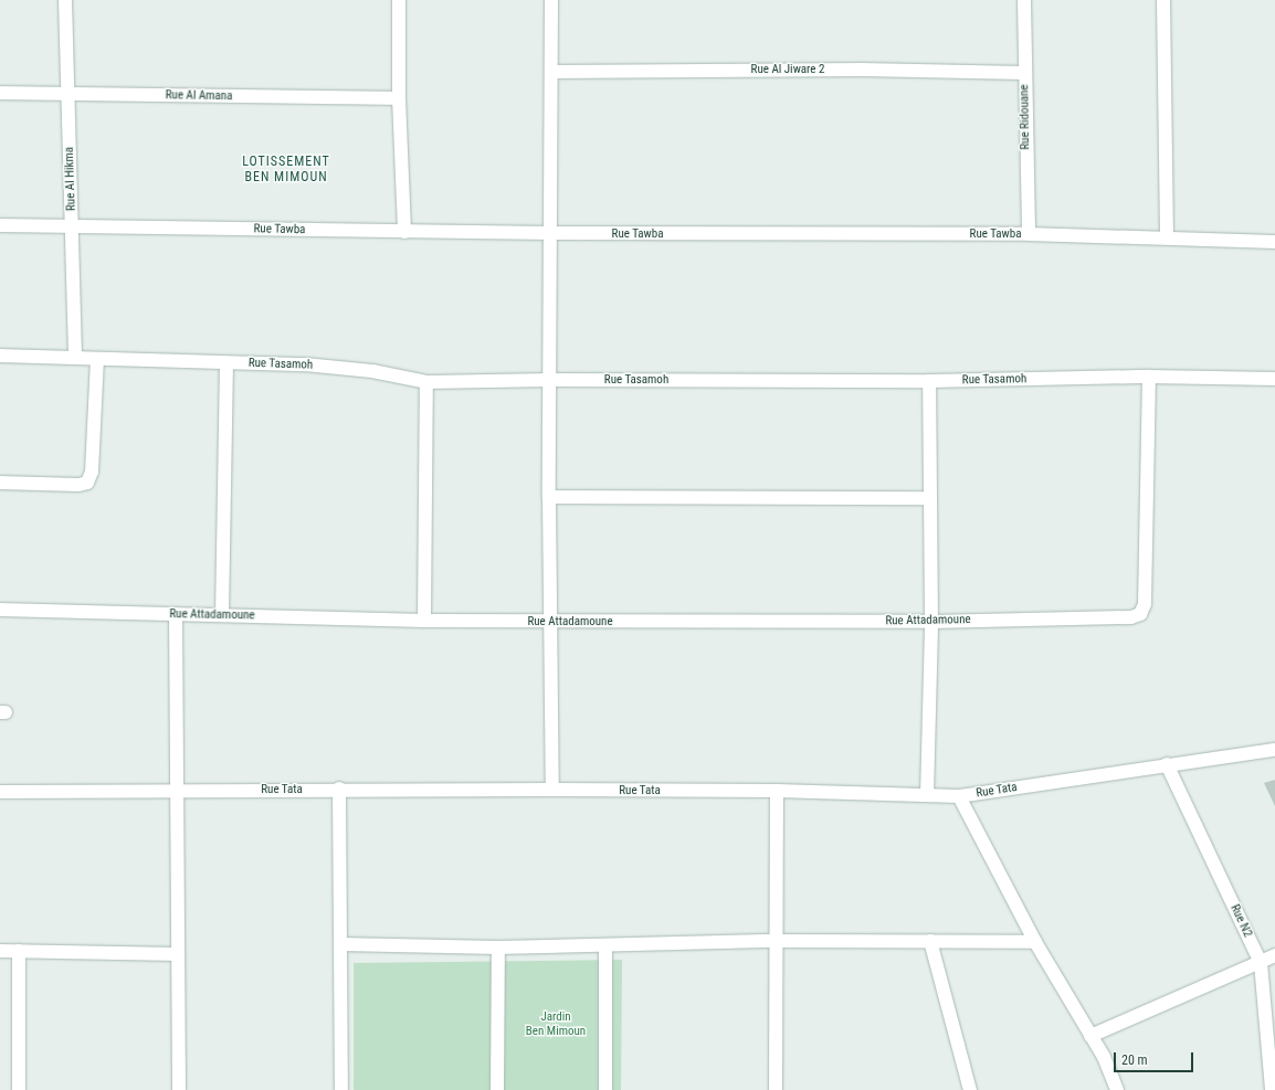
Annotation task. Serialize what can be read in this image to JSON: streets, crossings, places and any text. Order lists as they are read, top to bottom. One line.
{"streets":{"street":["Rue Al Jiware 2","Rue Al Amana","Rue Ridouane","Rue Al Hikma","Rue Tawba","Rue Tasamoh","Rue Attadamoune","Rue Tata","Rue N2"]},"crossings":[["Rue Al Jiware 2","Rue Ridouane"],["Rue Al Amana","Rue Al Hikma"],["Rue Ridouane","Rue Tawba"],["Rue Al Hikma","Rue Tawba"],["Rue Al Hikma","Rue Tasamoh"],["Rue Tasamoh","Rue Attadamoune"],["Rue Tata","Rue N2"]],"districts":["LOTISSEMENT BEN MIMOUN"],"parks":["Jardin Ben Mimoun"],"scale_bar":"20 m"}
